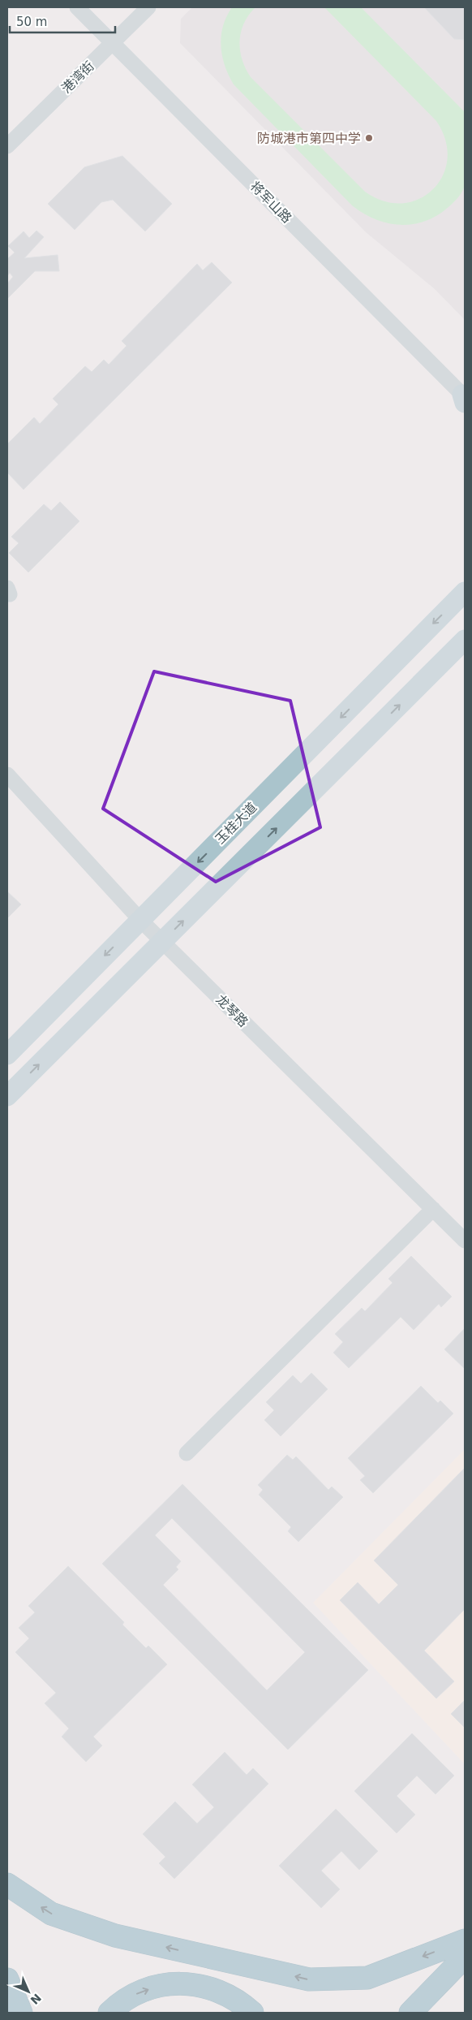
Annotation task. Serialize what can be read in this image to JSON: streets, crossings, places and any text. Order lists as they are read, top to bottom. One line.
{"streets":{"main road":["玉桂大道"],"street":["港湾街","将军山路","龙琴路"]},"crossings":[["港湾街","将军山路"],["玉桂大道","龙琴路"]],"places":["防城港市第四中学"],"scale_bar":"50 m","north":"bottom right"}
